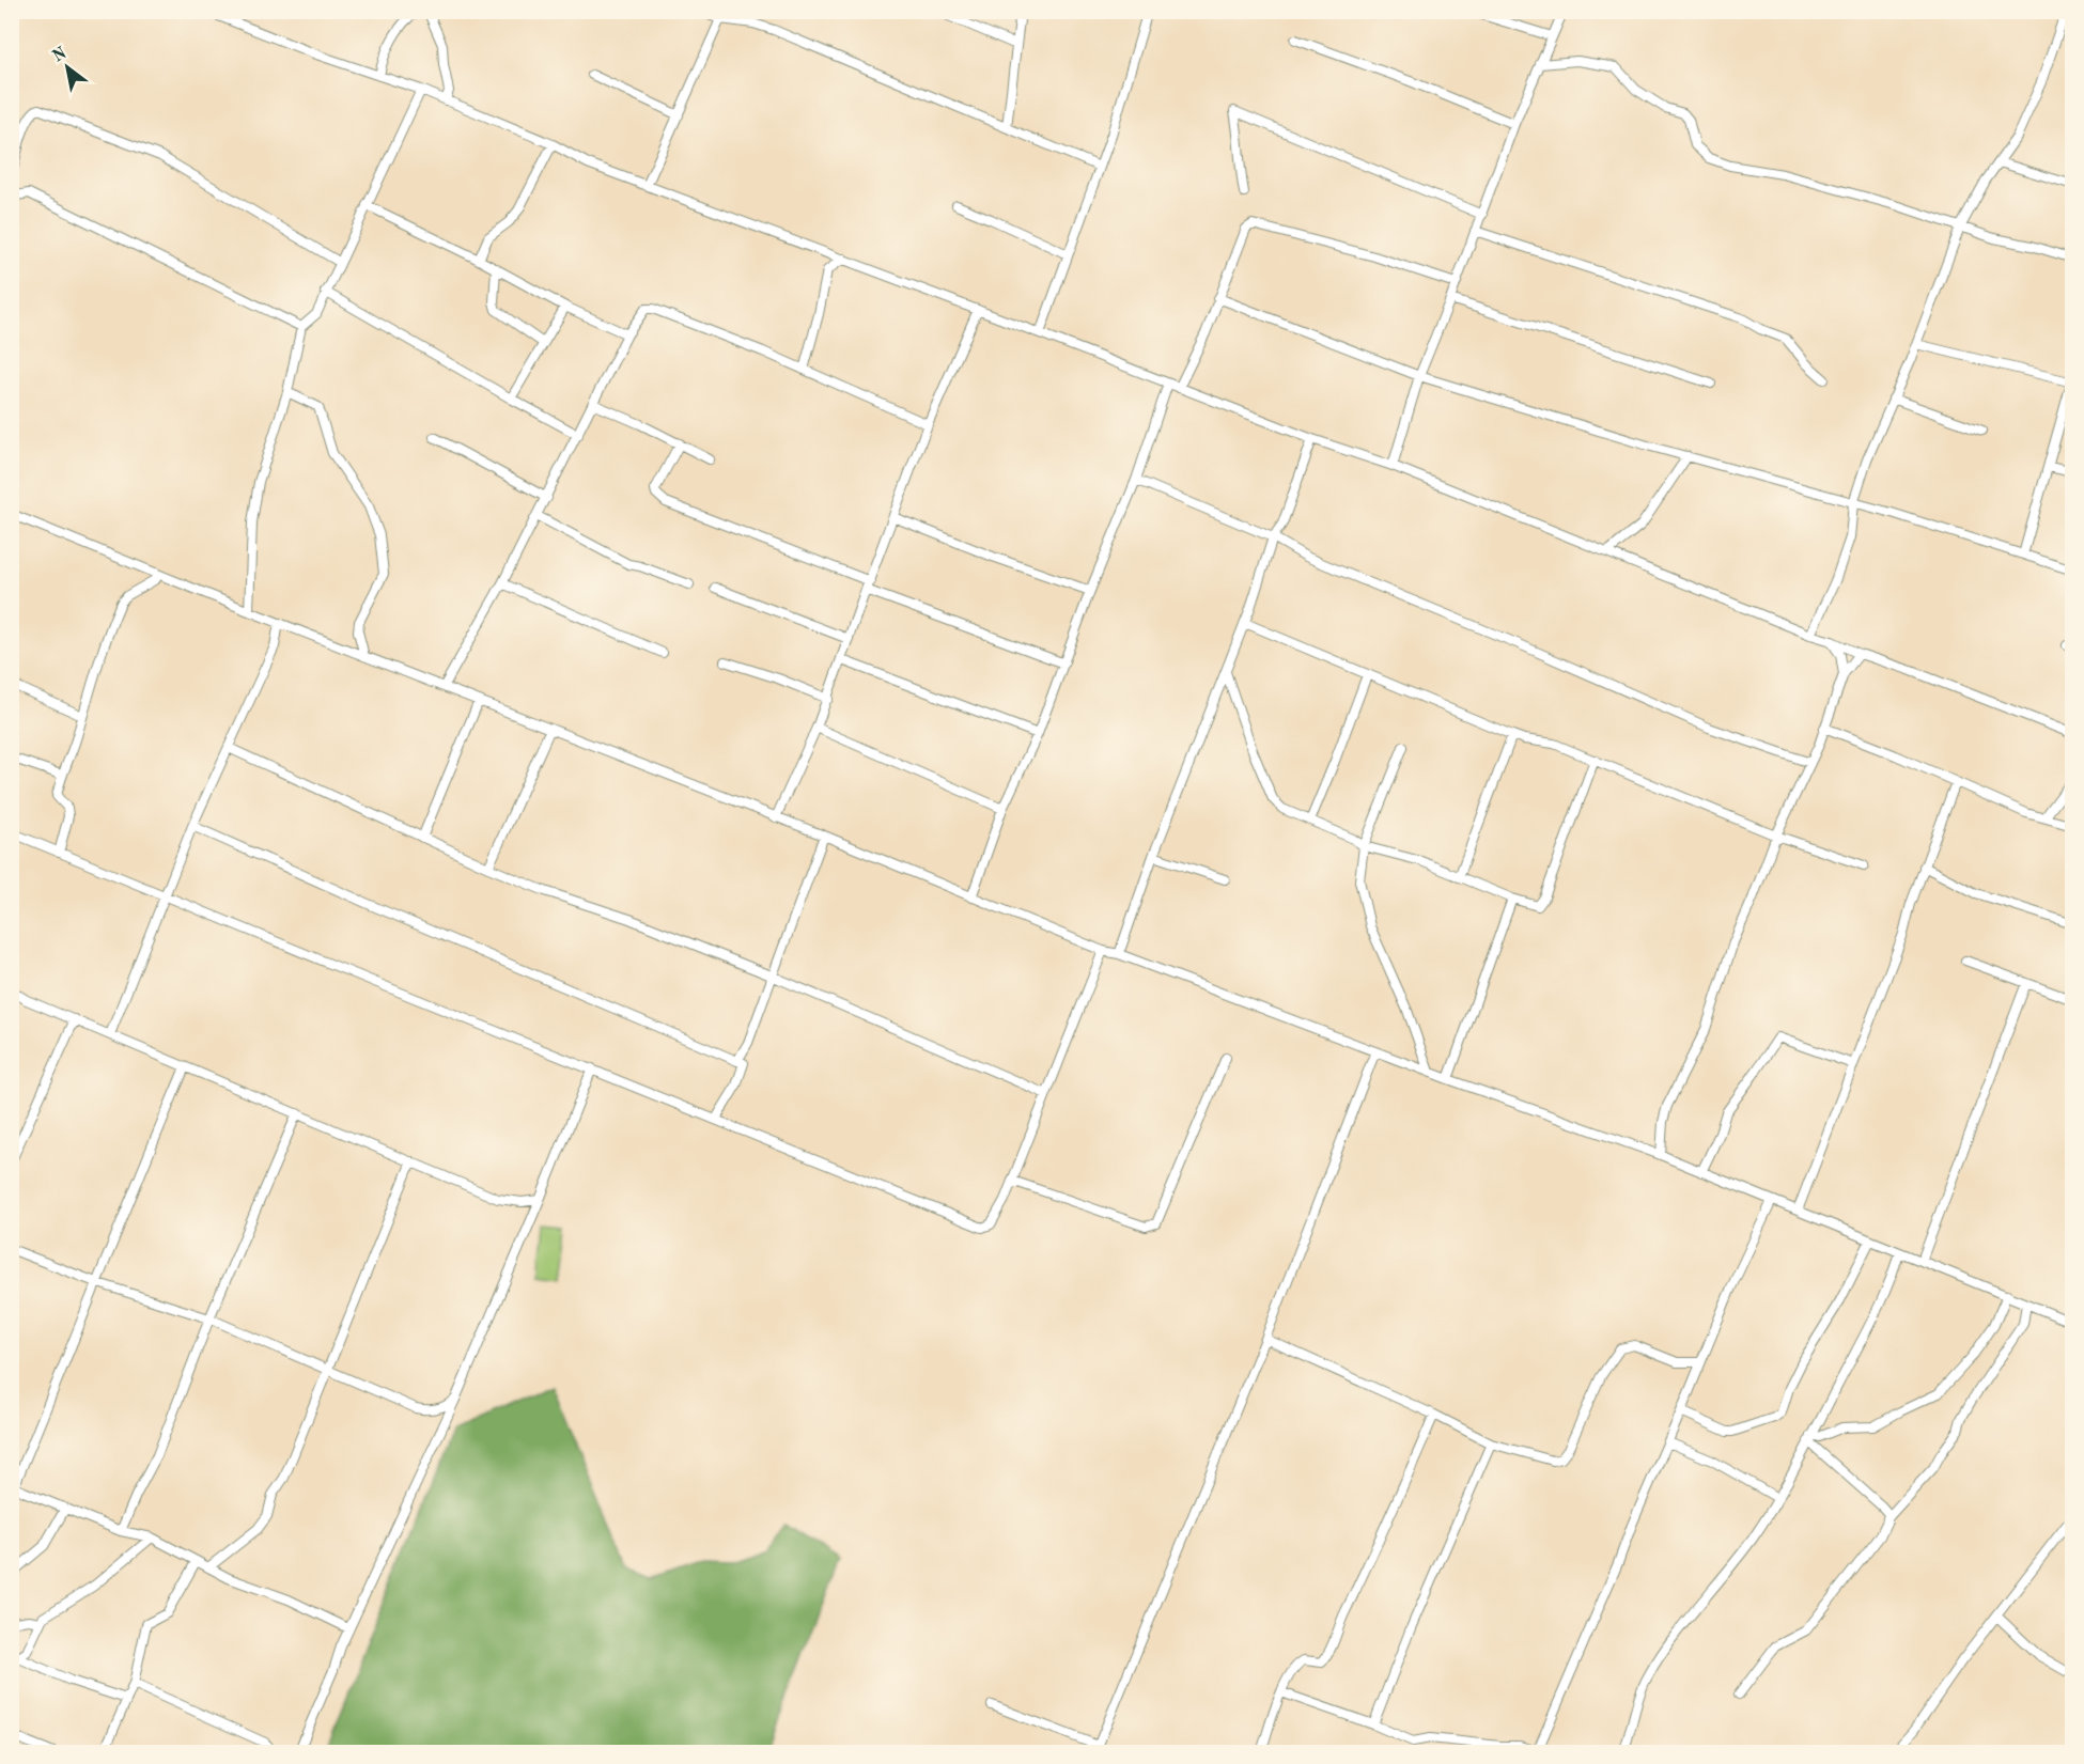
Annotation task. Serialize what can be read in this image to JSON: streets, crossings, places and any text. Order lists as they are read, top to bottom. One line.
{"north":"top left"}
